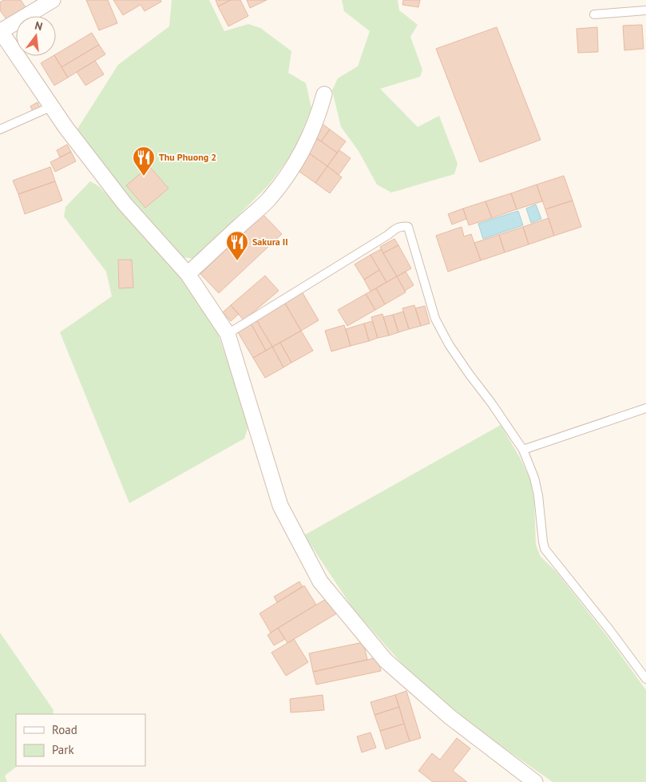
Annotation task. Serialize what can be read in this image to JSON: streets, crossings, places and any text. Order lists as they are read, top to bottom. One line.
{"places":{"restaurant":["Thu Phuong 2","Sakura II"]},"legend":["Road","Park"],"north":"top"}
